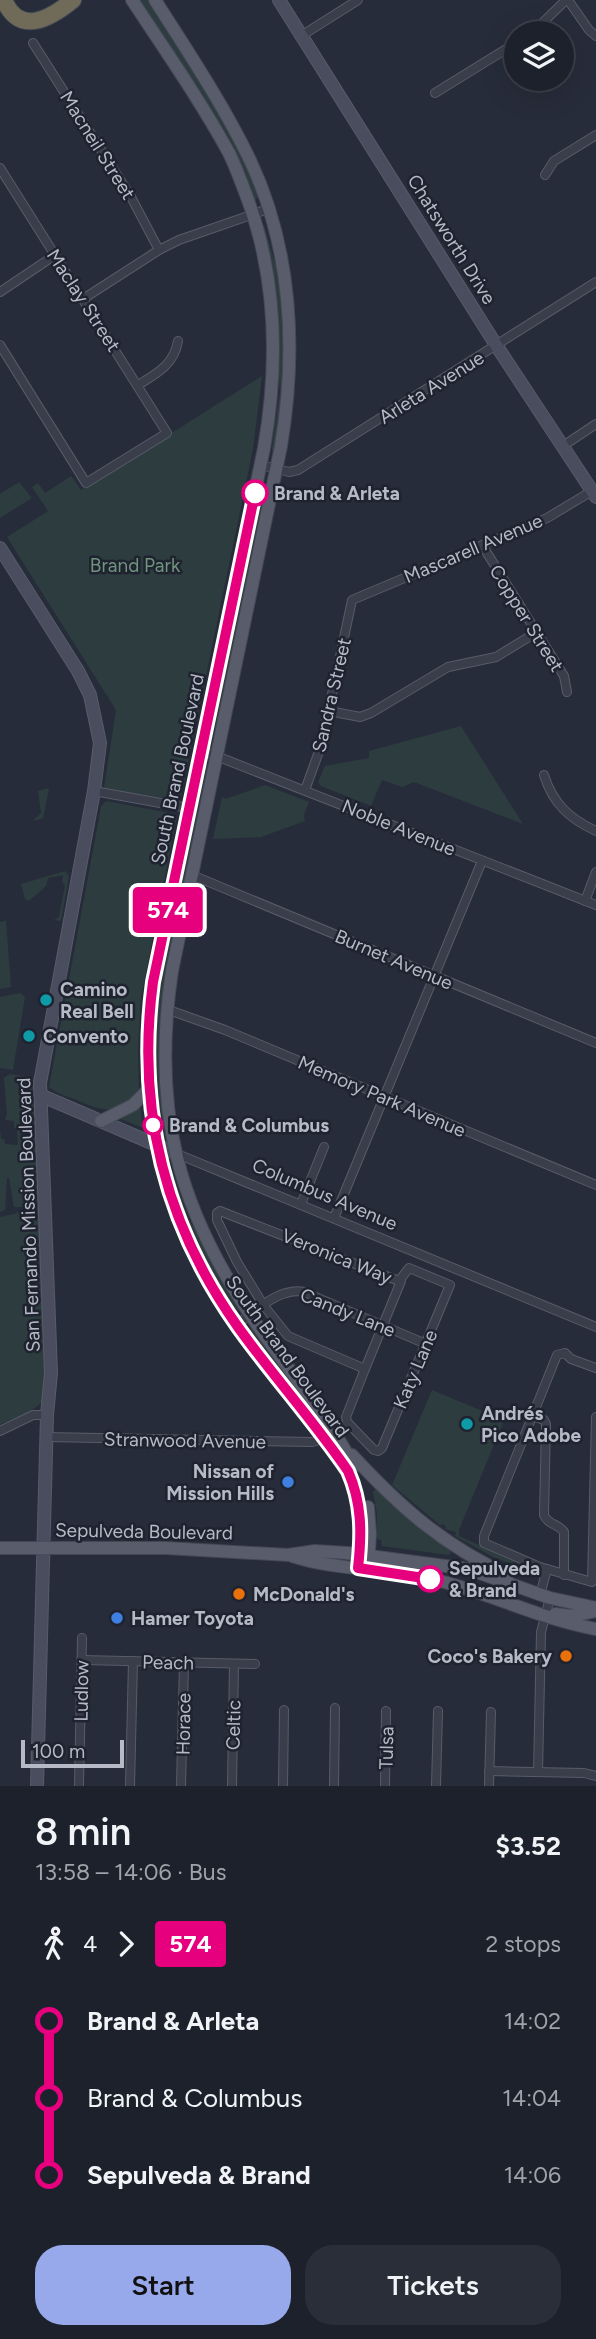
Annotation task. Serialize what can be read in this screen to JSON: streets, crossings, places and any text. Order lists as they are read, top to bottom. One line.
{"streets":{"main road":["Chatsworth Drive","South Brand Boulevard","Columbus Avenue","San Fernando Mission Boulevard","Sepulveda Boulevard"],"street":["Macneil Street","Maclay Street","Arleta Avenue","Mascarell Avenue","Copper Street","Sandra Street","Noble Avenue","Burnet Avenue","Memory Park Avenue","Veronica Way","Candy Lane","Katy Lane","Stranwood Avenue","Peach","Ludlow","Horace","Celtic","Tulsa"]},"crossings":[["Chatsworth Drive","Arleta Avenue"],["Chatsworth Drive","Mascarell Avenue"],["Arleta Avenue","South Brand Boulevard"],["Mascarell Avenue","Copper Street"],["Mascarell Avenue","Sandra Street"],["Sandra Street","Noble Avenue"],["South Brand Boulevard","Noble Avenue"],["South Brand Boulevard","Burnet Avenue"],["South Brand Boulevard","Memory Park Avenue"],["South Brand Boulevard","Columbus Avenue"],["South Brand Boulevard","Candy Lane"],["South Brand Boulevard","Stranwood Avenue"],["South Brand Boulevard","Sepulveda Boulevard"],["Columbus Avenue","San Fernando Mission Boulevard"],["San Fernando Mission Boulevard","Stranwood Avenue"],["San Fernando Mission Boulevard","Sepulveda Boulevard"],["Veronica Way","Candy Lane"],["Veronica Way","Katy Lane"],["Candy Lane","Katy Lane"],["Peach","Ludlow"],["Peach","Horace"],["Peach","Celtic"]],"parks":["Brand Park"],"places":["Brand & Arleta","Camino Real Bell","Convento","Brand & Columbus","Andrés Pico Adobe","Nissan of Mission Hills","Sepulveda & Brand","McDonald's","Hamer Toyota","Coco's Bakery"],"lines":["bus line 574"],"scale_bar":"100 m","page":{"on_map":"574","scale":"100 m","heading":["8 min","13:58 – 14:06 · Bus","$3.52"],"legs":["4","574","2 stops"],"list":[{"name":"Brand & Arleta","value":"14:02"},{"name":"Brand & Columbus","value":"14:04"},{"name":"Sepulveda & Brand","value":"14:06"}],"buttons":["Start","Tickets"]}}
